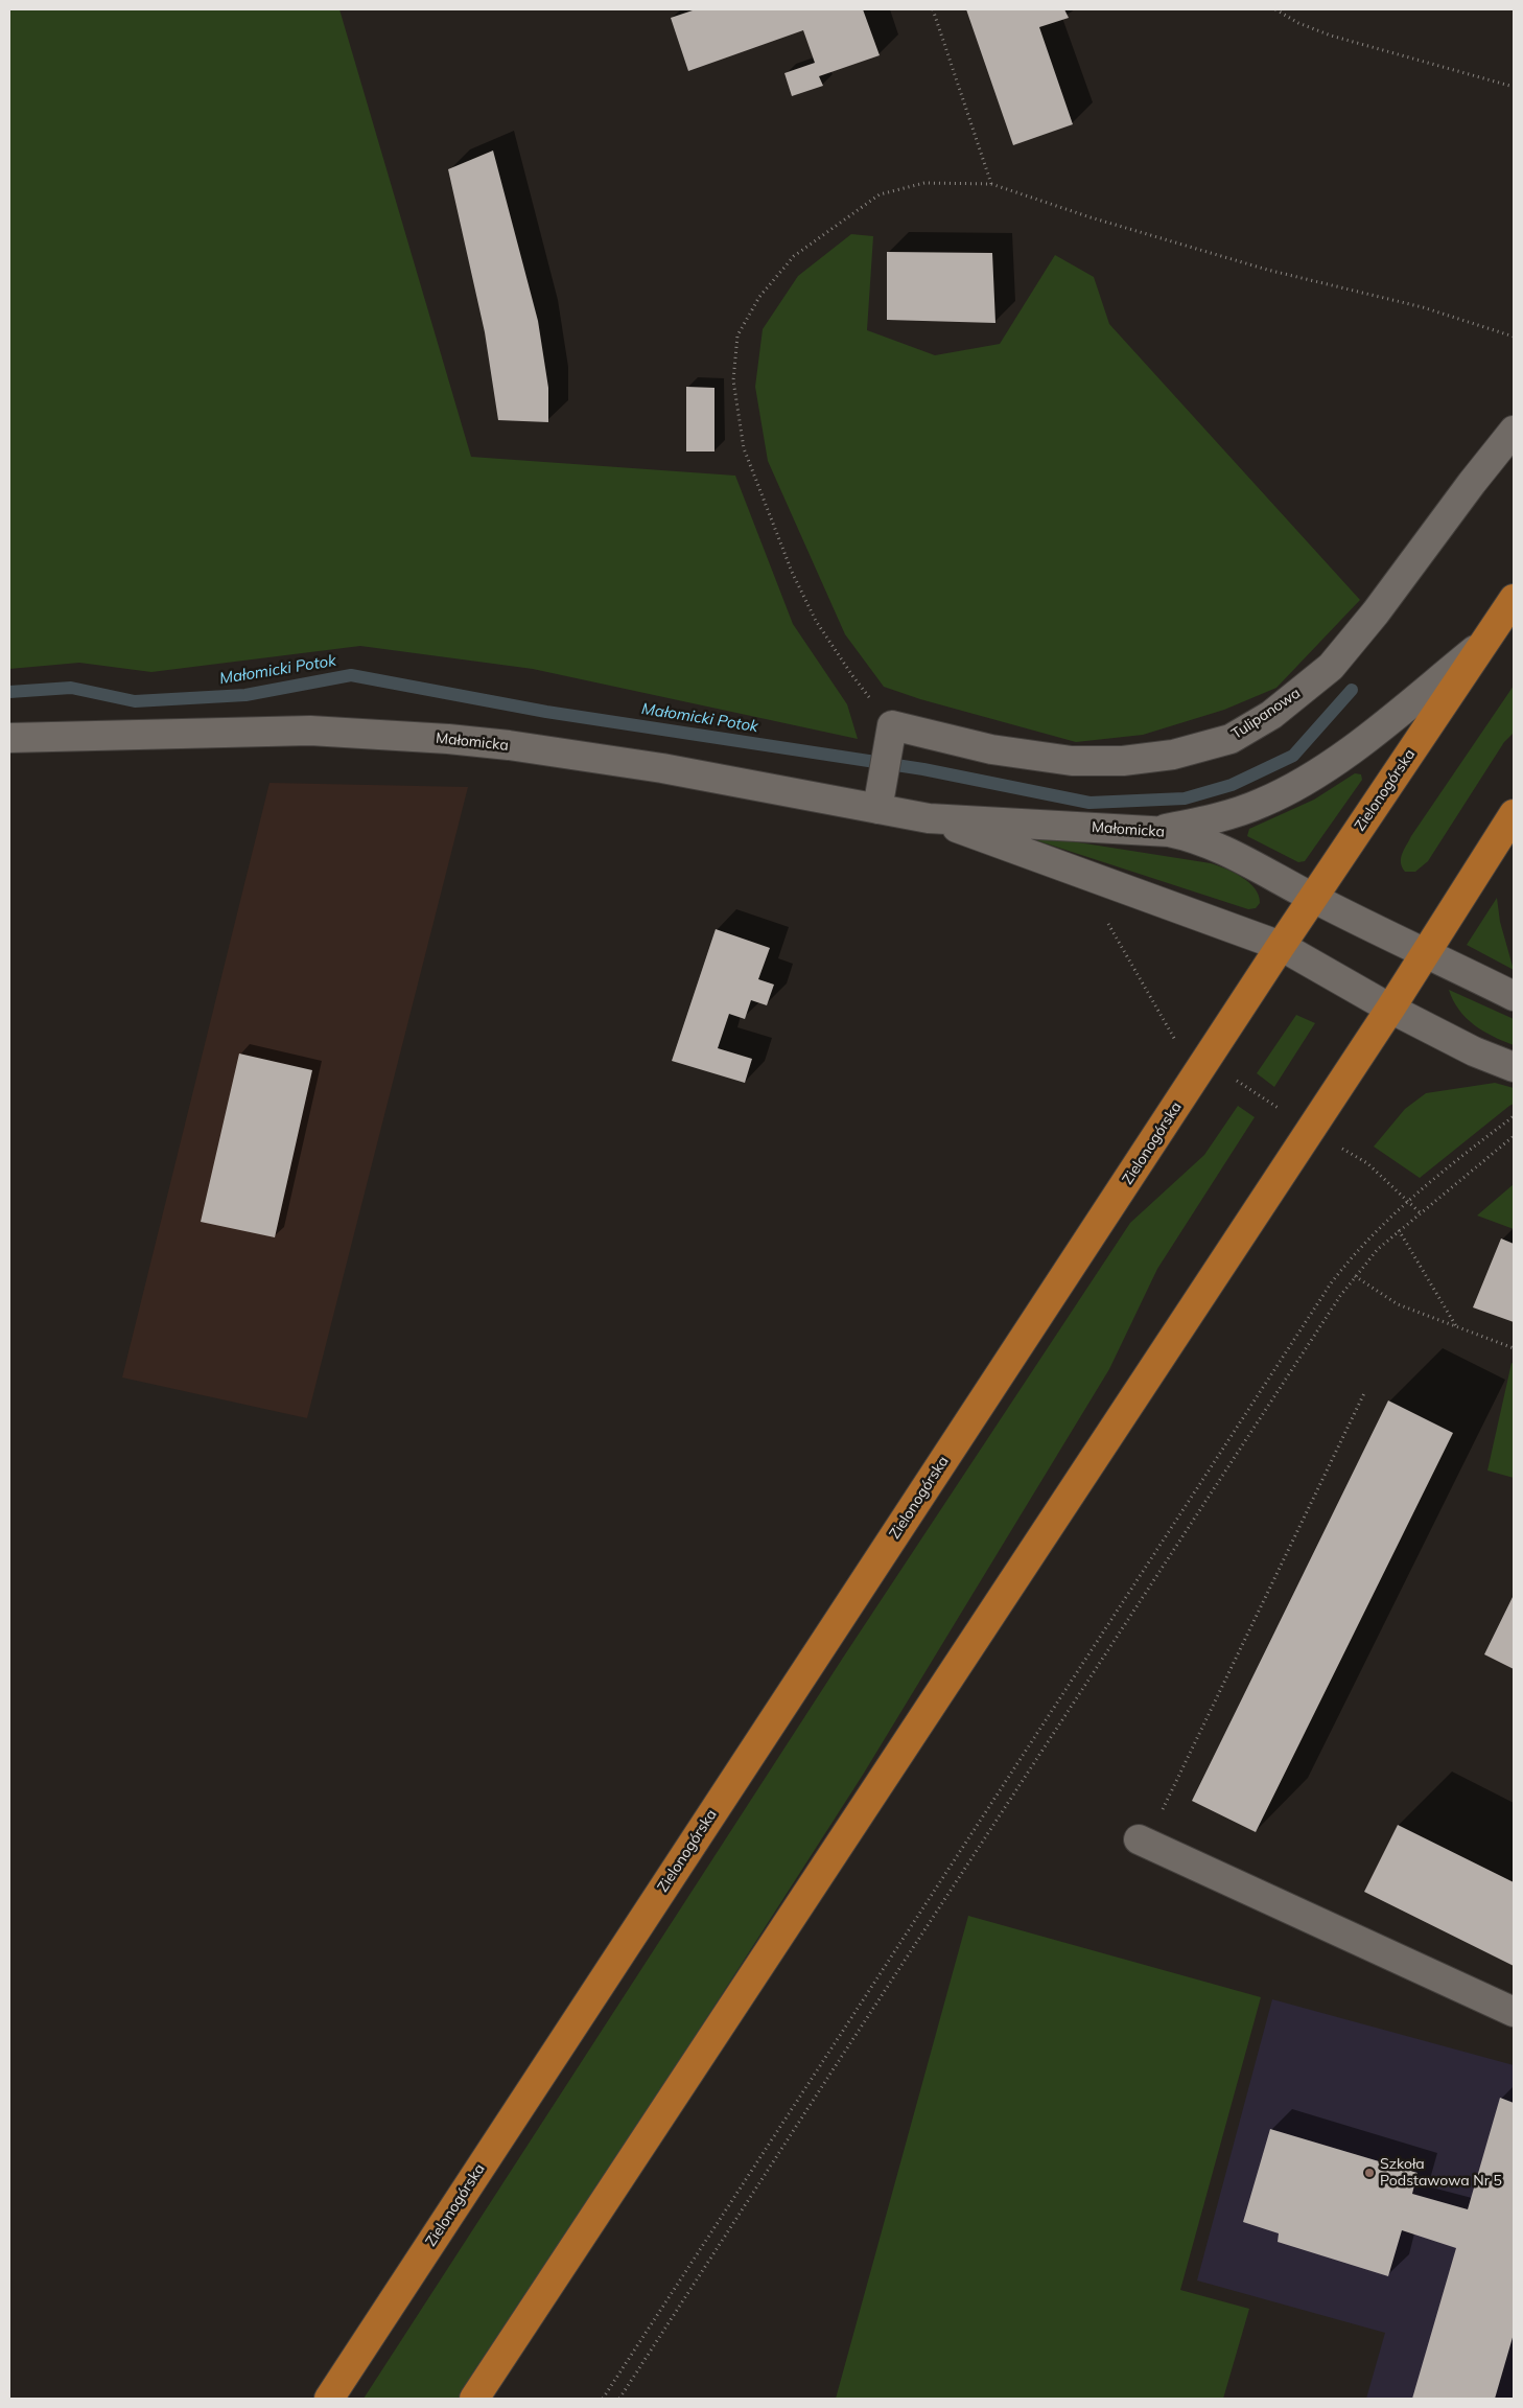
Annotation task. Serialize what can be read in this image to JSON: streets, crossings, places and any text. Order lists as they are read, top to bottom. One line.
{"streets":{"main road":["Zielonogórska"],"street":["Tulipanowa","Małomicka"]},"crossings":[["Małomicka","Zielonogórska"]],"water":["Małomicki Potok"],"places":["Szkoła Podstawowa Nr 5"]}
